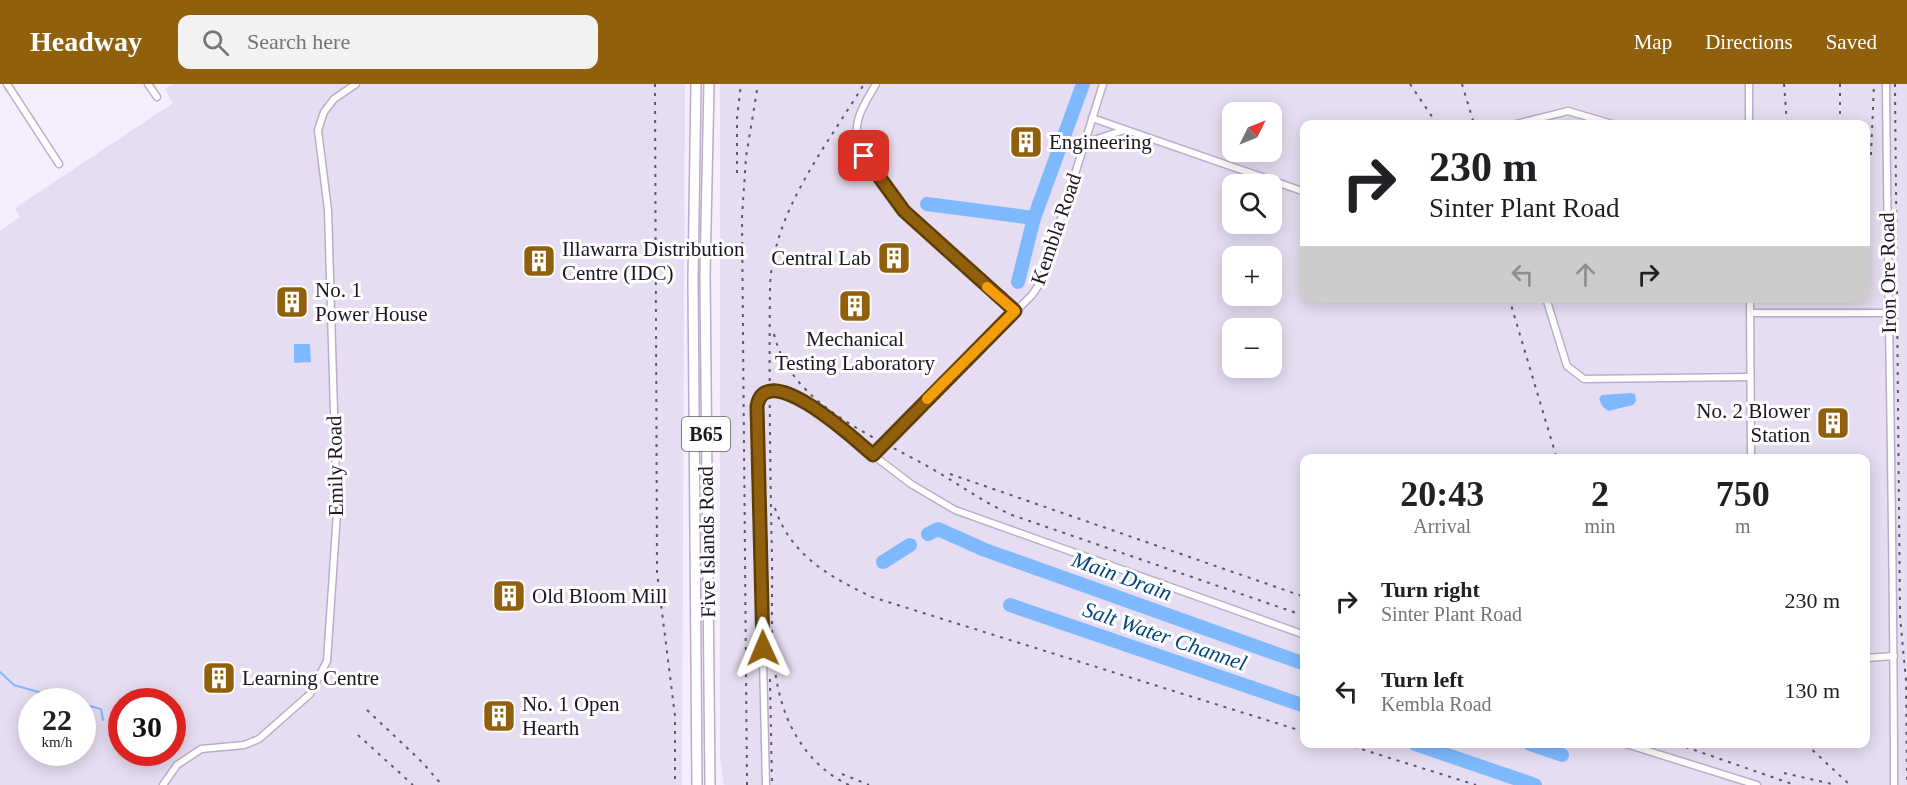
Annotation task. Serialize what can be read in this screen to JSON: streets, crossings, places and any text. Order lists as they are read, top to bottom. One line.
{"streets":{"main road":["B65","Five Islands Road"],"street":["Kembla Road","Iron Ore Road","Emily Road"]},"water":["Main Drain","Salt Water Channel"],"places":{"building":["Engineering","Central Lab","Illawarra Distribution Centre (IDC)","No. 1 Power House","Mechanical Testing Laboratory","No. 2 Blower Station","Old Bloom Mill","Learning Centre","No. 1 Open Hearth"]},"north":"top right","page":{"header":"Headway","search":"Search here","nav":["Map","Directions","Saved"],"map_buttons":["+","−"],"turn":["230 m","Sinter Plant Road"],"eta":["20:43","Arrival","2","min","750","m"],"list":[{"name":"Turn right","note":"Sinter Plant Road","value":"230 m"},{"name":"Turn left","note":"Kembla Road","value":"130 m"}],"speed":"22 km/h","limit":"30"}}
